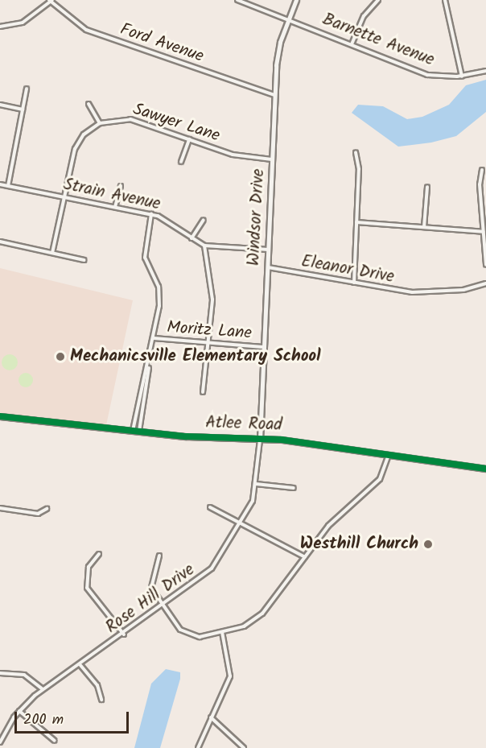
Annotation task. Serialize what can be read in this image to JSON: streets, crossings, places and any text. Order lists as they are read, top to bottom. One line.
{"streets":{"main road":["Windsor Drive","Atlee Road"],"street":["Barnette Avenue","Ford Avenue","Sawyer Lane","Strain Avenue","Eleanor Drive","Moritz Lane","Rose Hill Drive"]},"crossings":[["Barnette Avenue","Windsor Drive"],["Ford Avenue","Windsor Drive"],["Sawyer Lane","Windsor Drive"],["Strain Avenue","Windsor Drive"],["Windsor Drive","Eleanor Drive"],["Windsor Drive","Moritz Lane"],["Windsor Drive","Atlee Road"],["Windsor Drive","Rose Hill Drive"],["Atlee Road","Rose Hill Drive"]],"places":["Mechanicsville Elementary School","Westhill Church"],"scale_bar":"200 m"}
